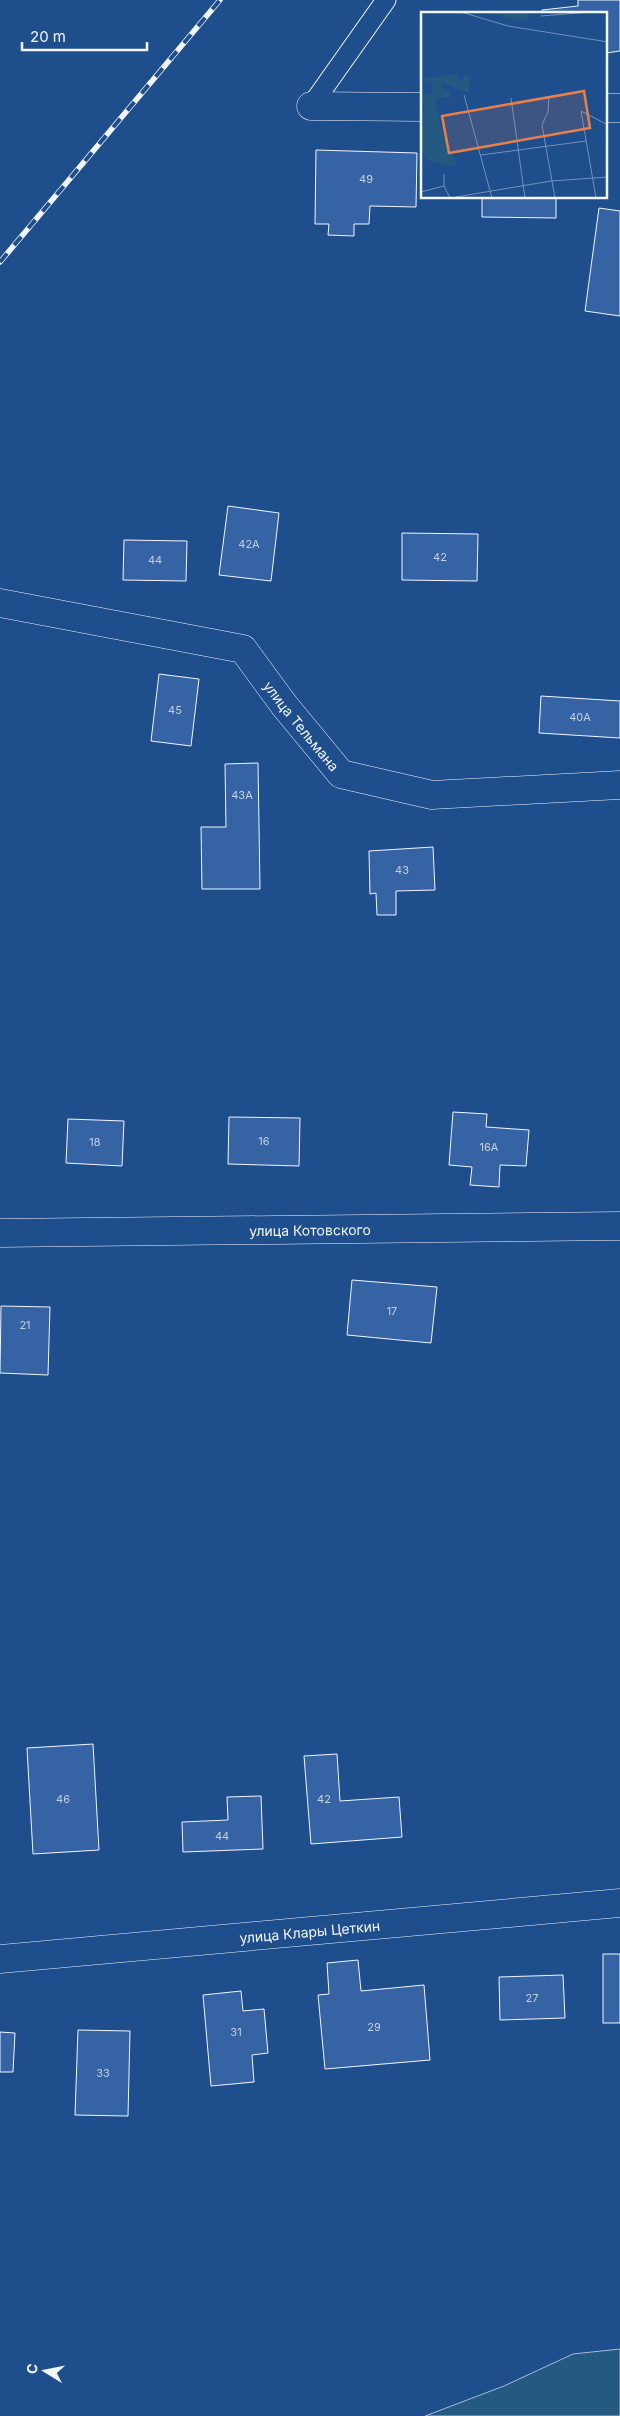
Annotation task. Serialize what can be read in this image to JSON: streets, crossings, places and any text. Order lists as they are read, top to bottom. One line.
{"streets":{"street":["улица Тельмана","улица Котовского","улица Клары Цеткин"]},"house_numbers":["49","42А","42","44","45","40А","43А","43","16","18","16А","17","21","46","42","44","27","29","31","33"],"scale_bar":"20 m","north":"left"}
